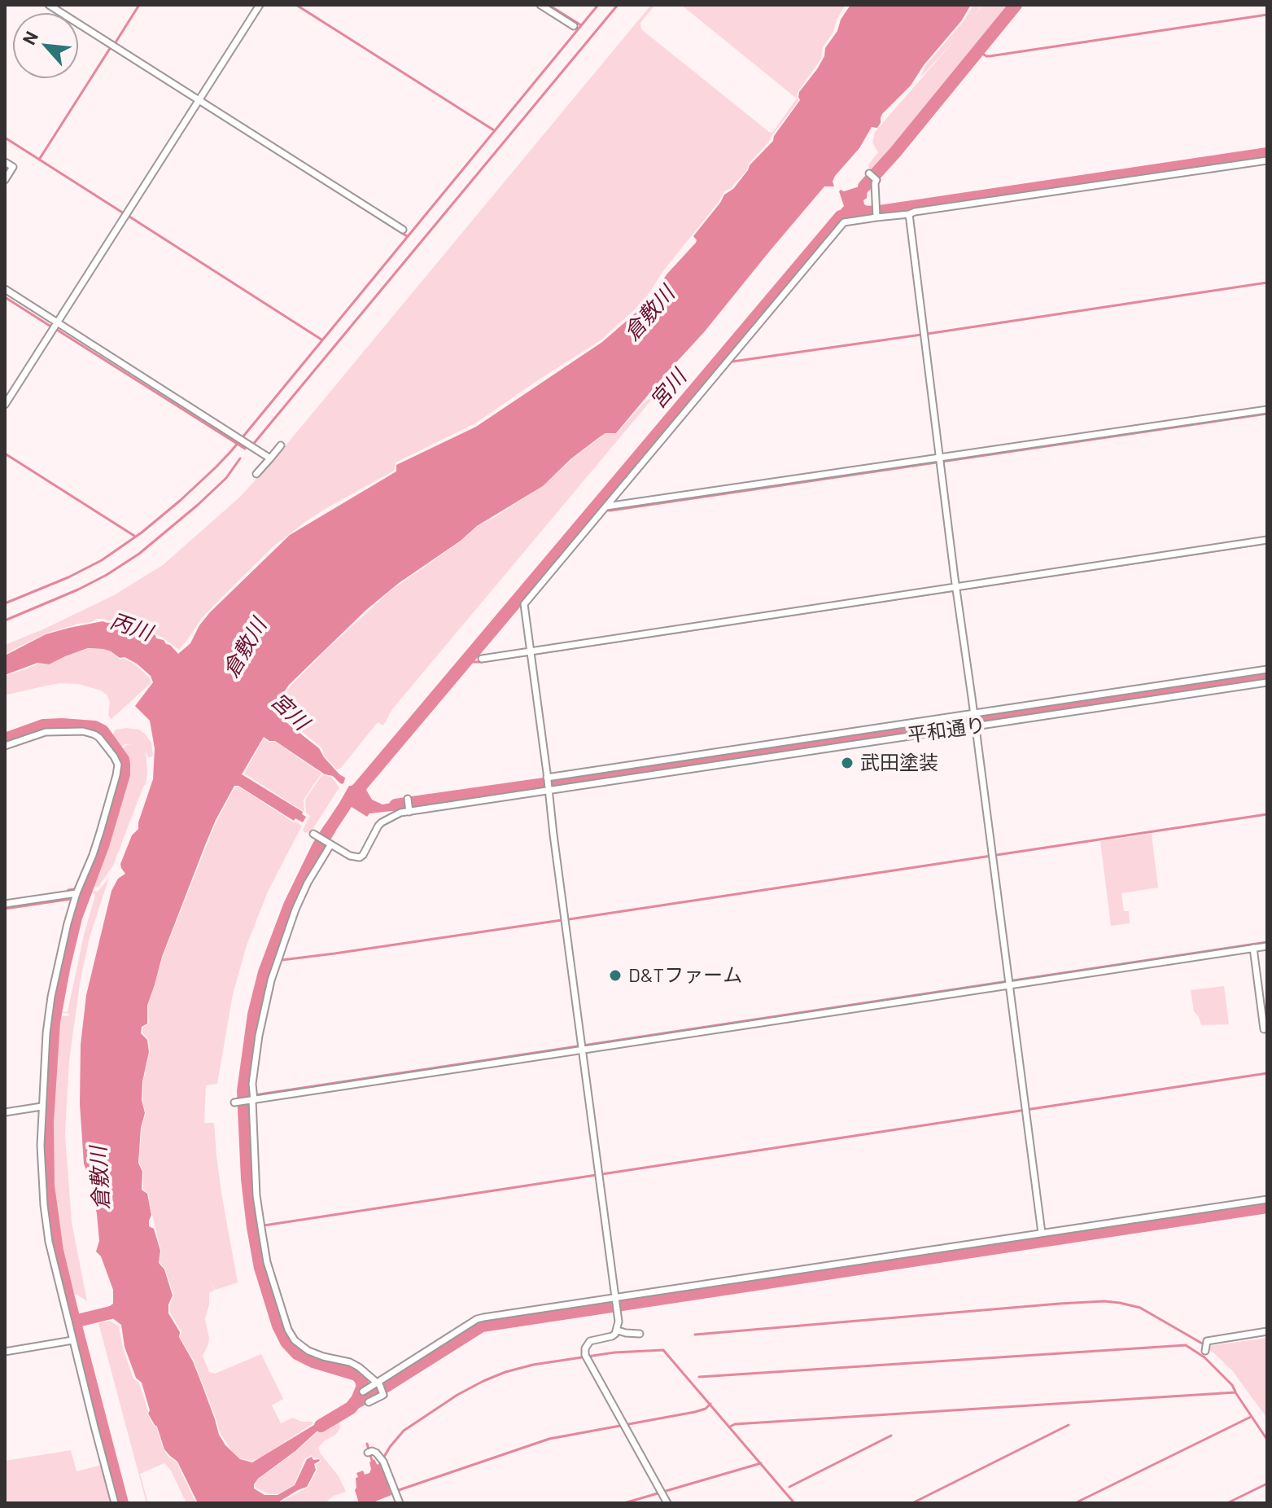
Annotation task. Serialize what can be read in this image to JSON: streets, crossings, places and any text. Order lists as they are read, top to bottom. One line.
{"streets":{"street":["平和通り"]},"water":["倉敷川","宮川","丙川"],"places":["武田塗装","D&Tファーム"],"north":"top left"}
